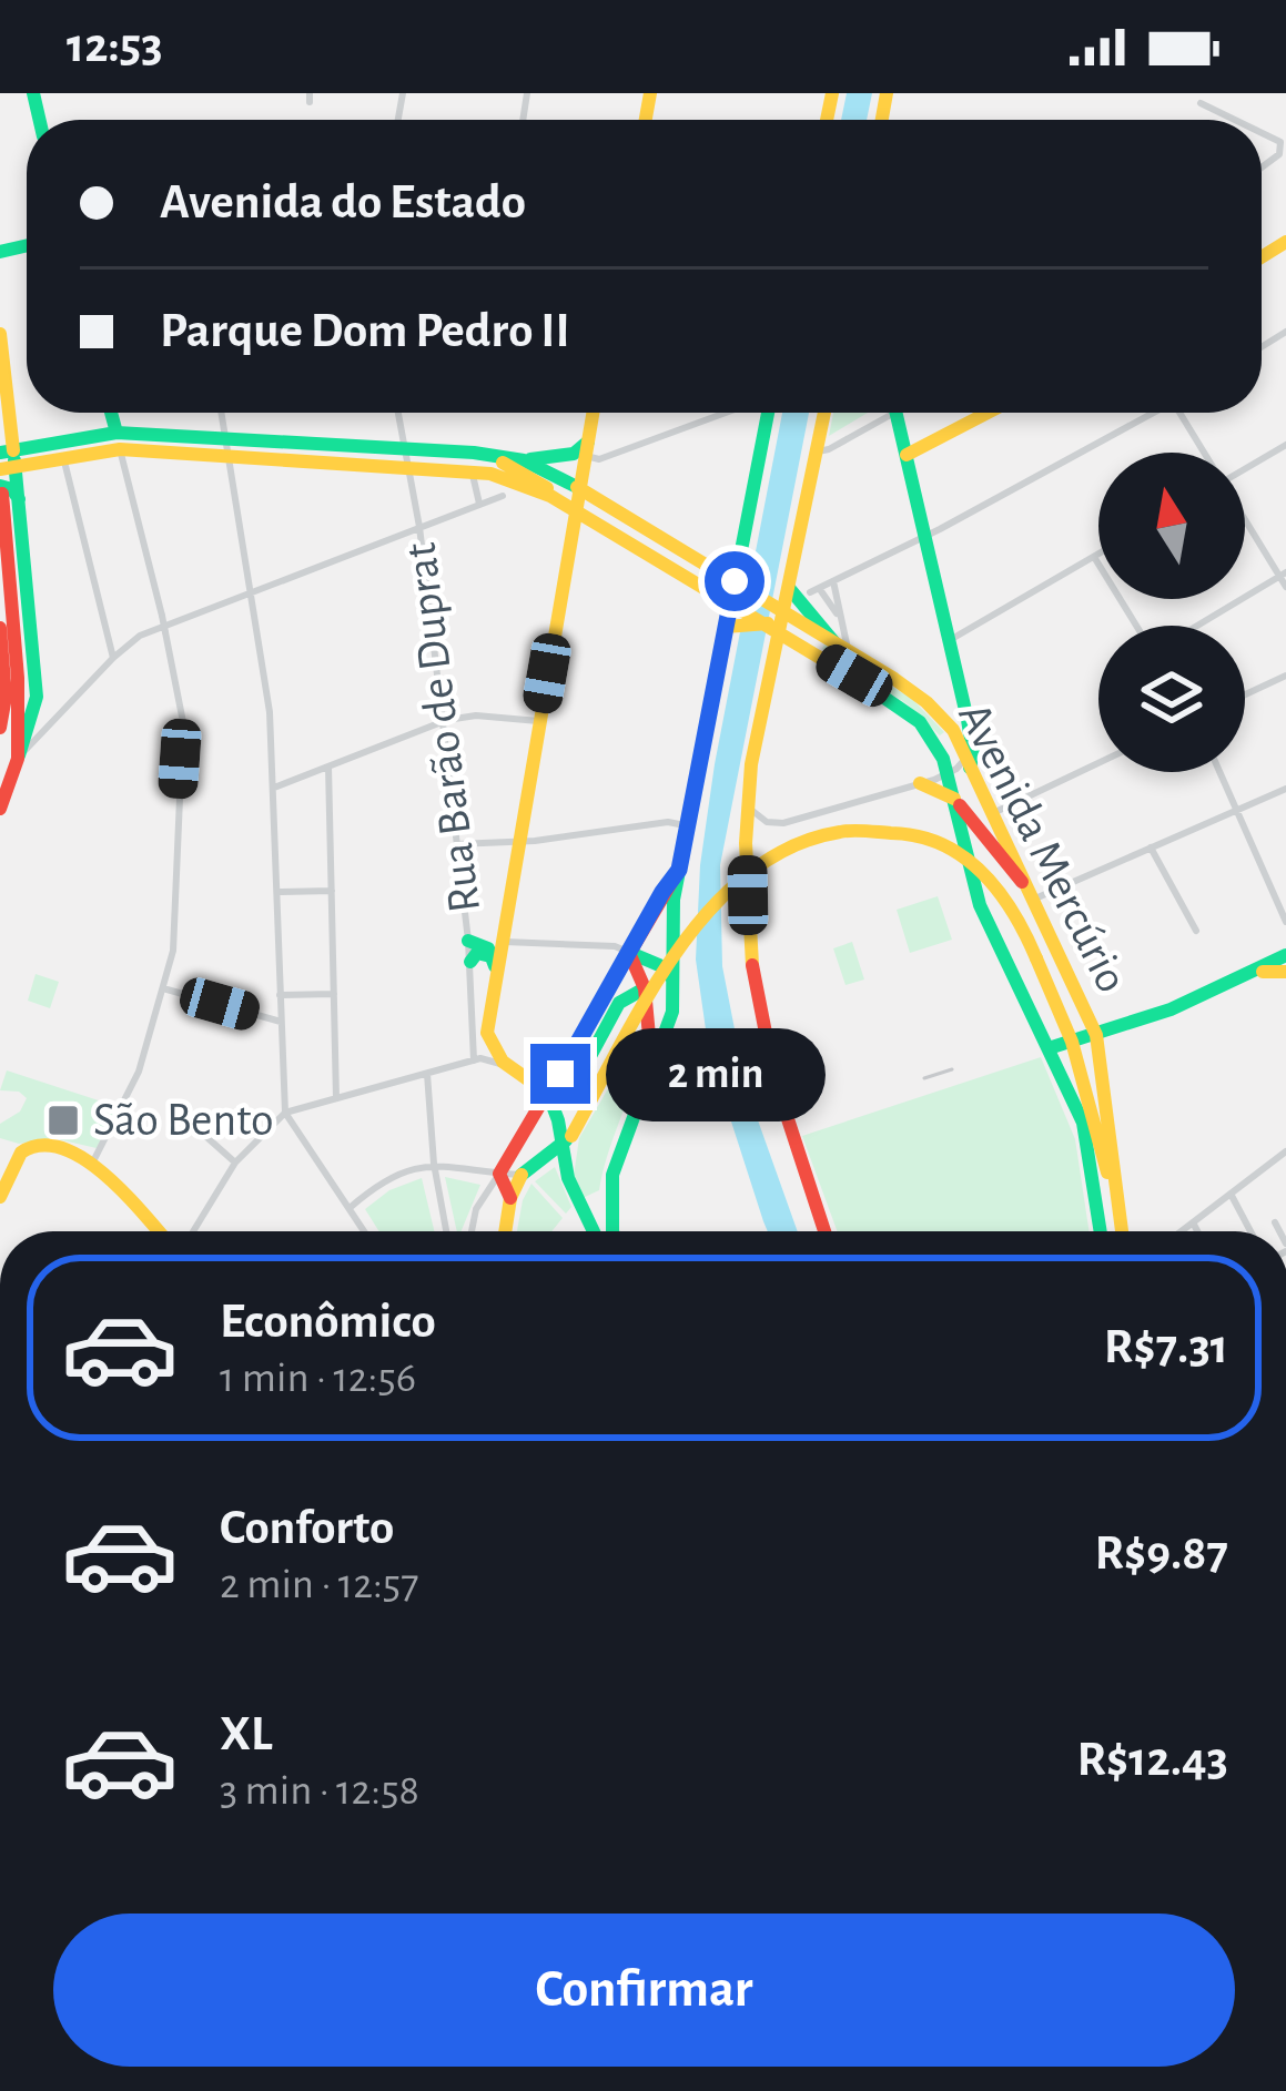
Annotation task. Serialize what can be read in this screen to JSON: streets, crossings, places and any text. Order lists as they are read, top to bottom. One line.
{"streets":{"main road":["Avenida Mercúrio"],"street":["Rua Barão de Duprat"]},"places":{"transit":["São Bento"]},"north":"top","page":{"status":"12:53","banner":["Avenida do Estado","Parque Dom Pedro II"],"bubble":"2 min","list":[{"name":"Econômico","note":"1 min · 12:56","value":"R$7.31"},{"name":"Conforto","note":"2 min · 12:57","value":"R$9.87"},{"name":"XL","note":"3 min · 12:58","value":"R$12.43"}],"buttons":"Confirmar"}}
